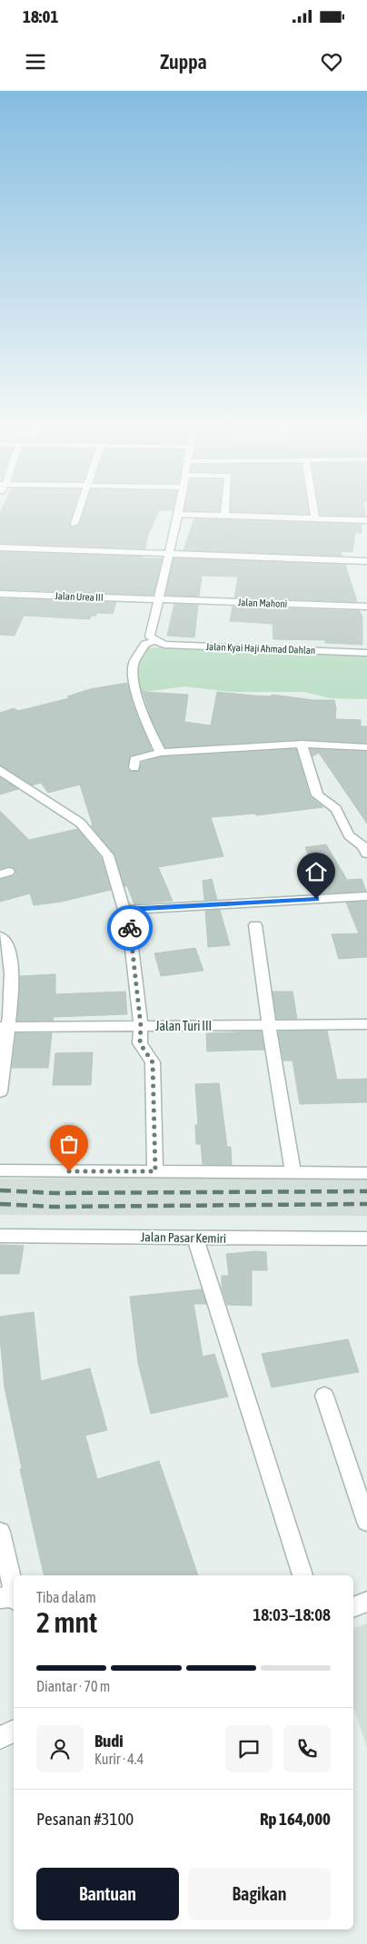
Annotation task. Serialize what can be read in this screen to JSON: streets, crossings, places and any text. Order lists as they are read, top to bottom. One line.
{"streets":{"street":["Jalan Urea III","Jalan Mahoni","Jalan Kyai Haji Ahmad Dahlan","Jalan Turi III","Jalan Pasar Kemiri"]},"crossings":[["Jalan Urea III","Jalan Mahoni"]],"page":{"status":"18:01","header":"Zuppa","heading":["2 mnt","Tiba dalam","18:03–18:08"],"panel":["Budi","Kurir · 4.4","Pesanan #3100","Rp 164,000"],"bar":"Diantar · 70 m","buttons":["Bantuan","Bagikan"]}}
